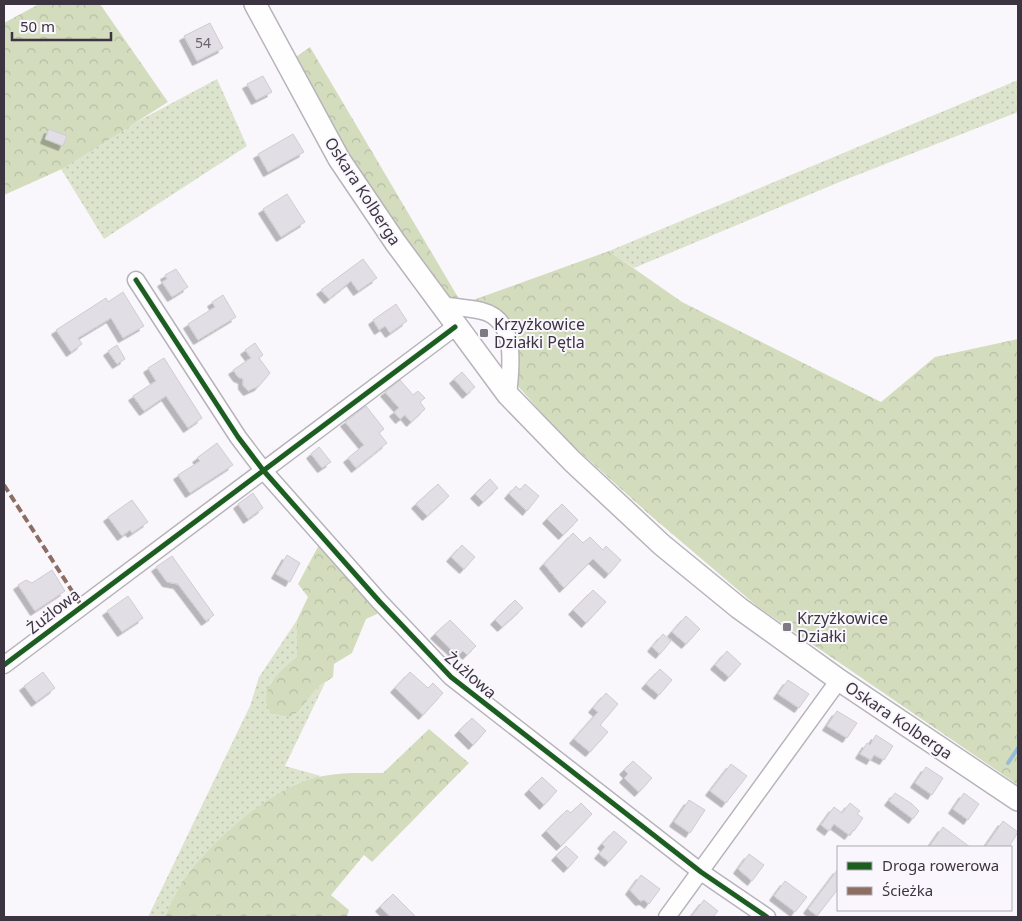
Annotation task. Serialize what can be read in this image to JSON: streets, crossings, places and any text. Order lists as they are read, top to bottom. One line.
{"streets":{"main road":["Oskara Kolberga"],"street":["Żużlowa"]},"crossings":[["Oskara Kolberga","Żużlowa"]],"places":{"transit":["Krzyżkowice Działki Pętla","Krzyżkowice Działki"]},"house_numbers":["54"],"legend":["Droga rowerowa","Ścieżka"],"scale_bar":"50 m"}
